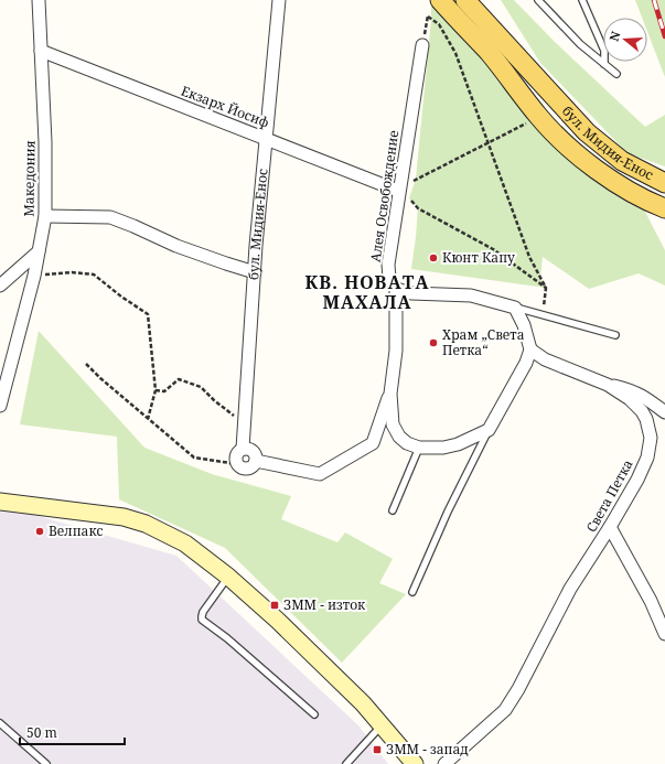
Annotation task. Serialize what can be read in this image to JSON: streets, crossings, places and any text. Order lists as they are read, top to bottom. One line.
{"streets":{"main road":["бул. Мидия-Енос"],"street":["Екзарх Йосиф","Македония","Алея Освобождение","Света Петка"]},"crossings":[["Екзарх Йосиф","бул. Мидия-Енос"],["Екзарх Йосиф","Македония"],["Екзарх Йосиф","Алея Освобождение"]],"districts":["КВ. НОВАТА МАХАЛА"],"places":{"other":["Кюнт Капу","Храм „Света Петка“","Велпакс"],"transit":["ЗММ - изток","ЗММ - запад"]},"scale_bar":"50 m","north":"left"}
